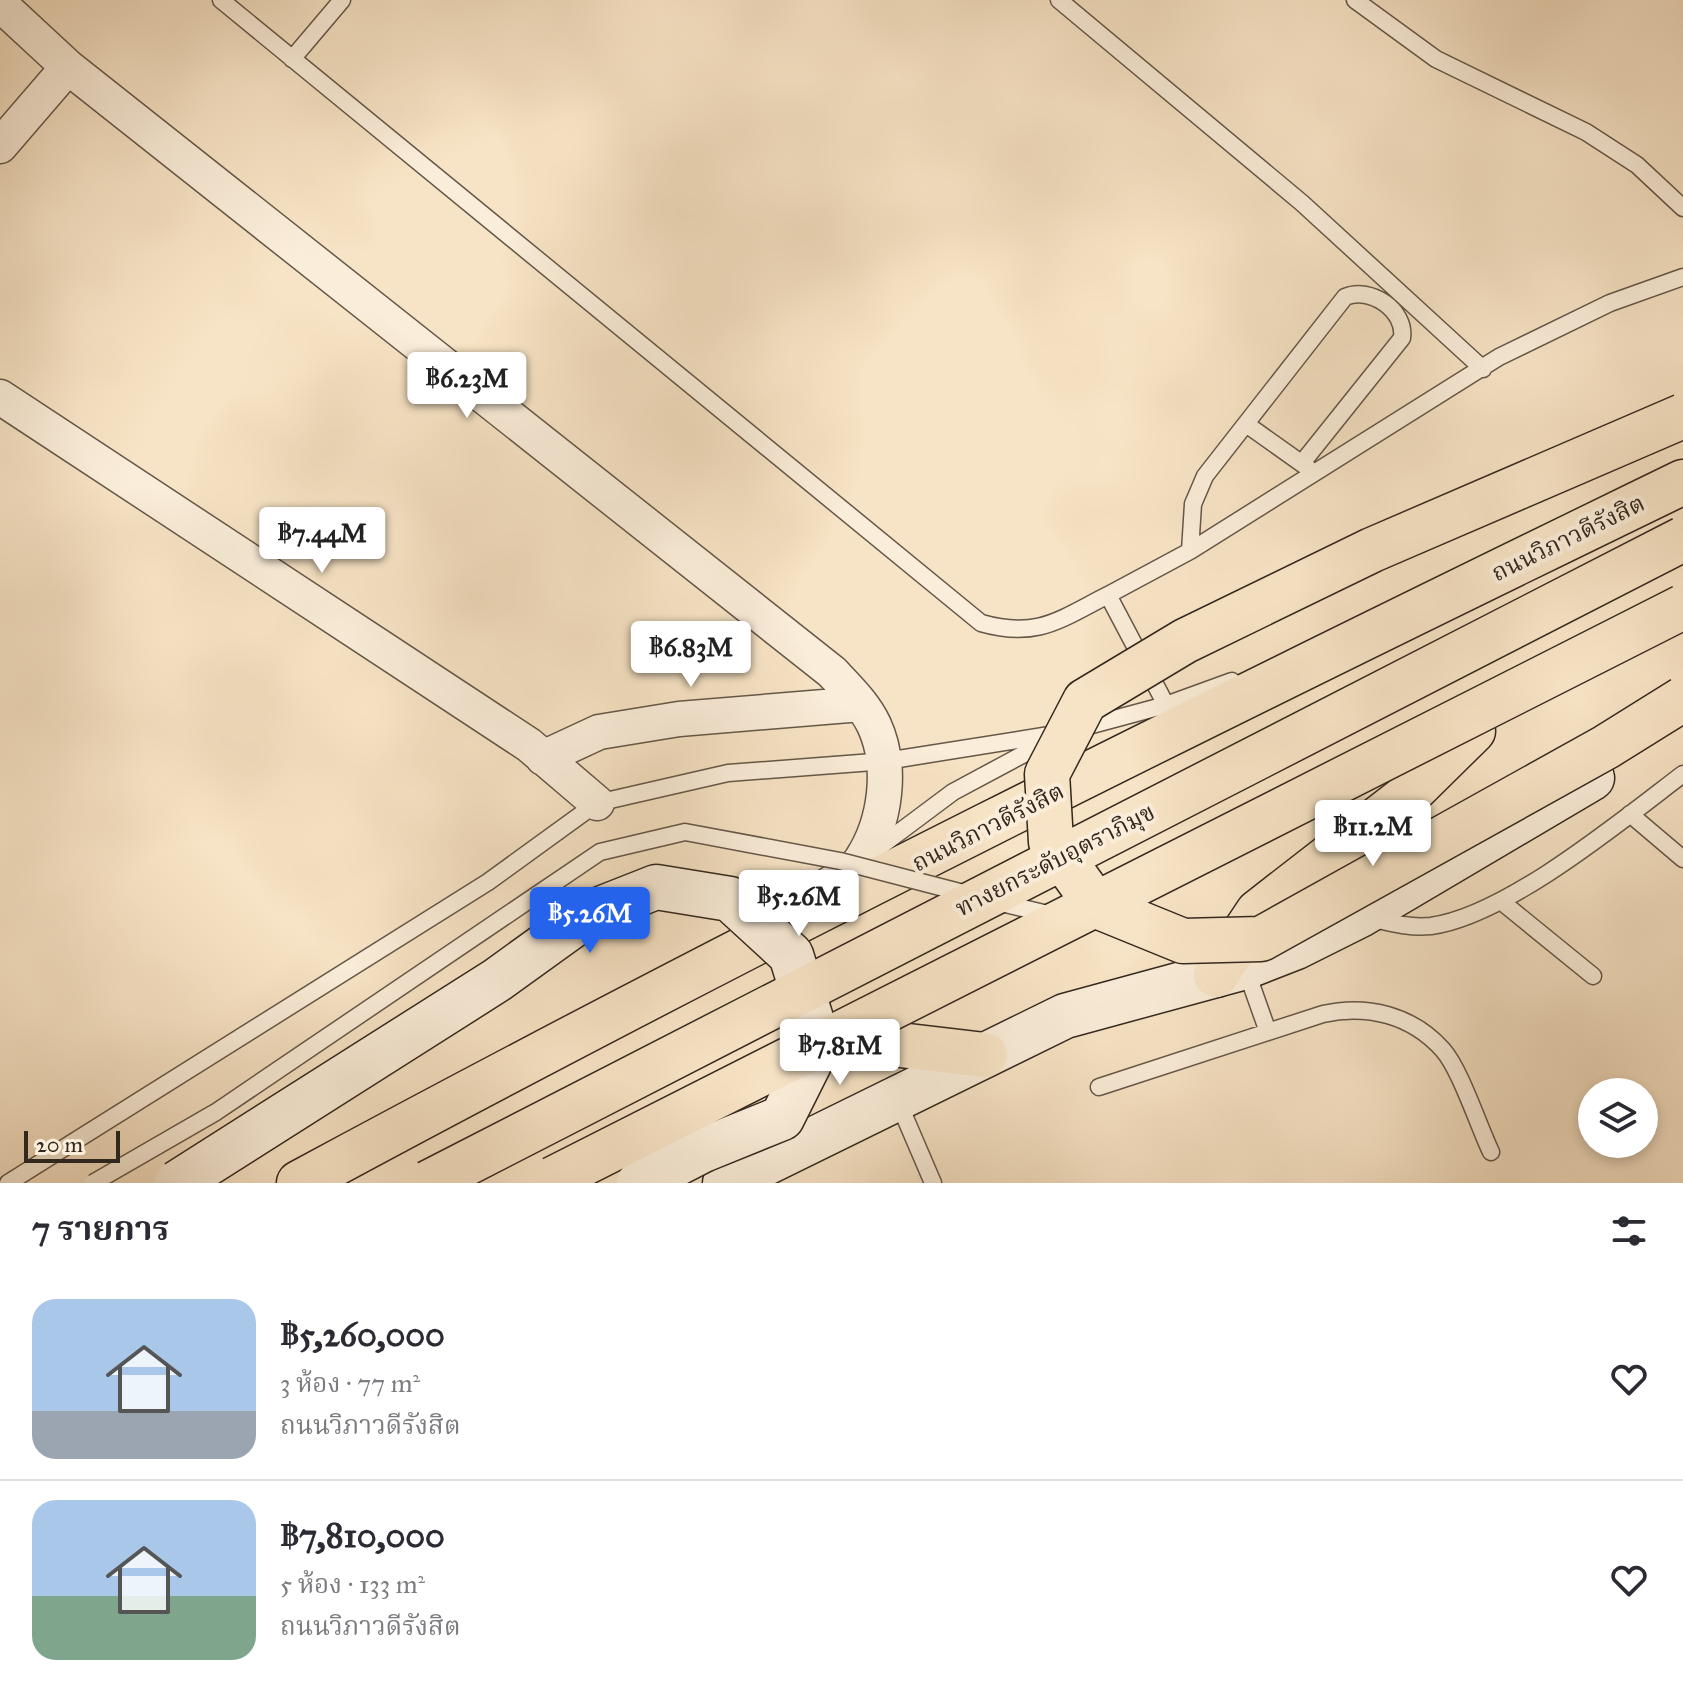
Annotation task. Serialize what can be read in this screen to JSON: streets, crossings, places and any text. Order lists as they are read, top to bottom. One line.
{"streets":{"highway":["ถนนวิภาวดีรังสิต","ทางยกระดับอุตราภิมุข"]},"scale_bar":"20 m","page":{"price":["฿6.23M","฿7.44M","฿6.83M","฿11.2M","฿5.26M","฿5.26M","฿7.81M"],"scale":"20 m","heading":"7 รายการ","list":[{"name":"฿5,260,000","note":"3 ห้อง · 77 m² · ถนนวิภาวดีรังสิต"},{"name":"฿7,810,000","note":"5 ห้อง · 133 m² · ถนนวิภาวดีรังสิต"}]}}
